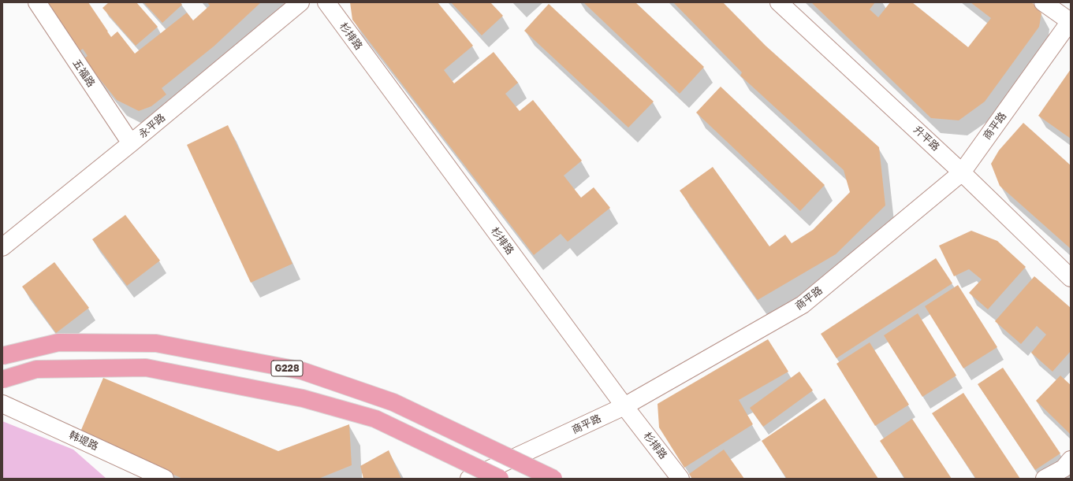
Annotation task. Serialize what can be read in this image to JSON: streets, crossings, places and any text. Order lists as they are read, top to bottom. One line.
{"streets":{"highway":["G228"],"street":["杉排路","五福路","永平路","商平路","升平路","韩堤路"]},"crossings":[["杉排路","商平路"],["五福路","永平路"],["商平路","升平路"]]}
